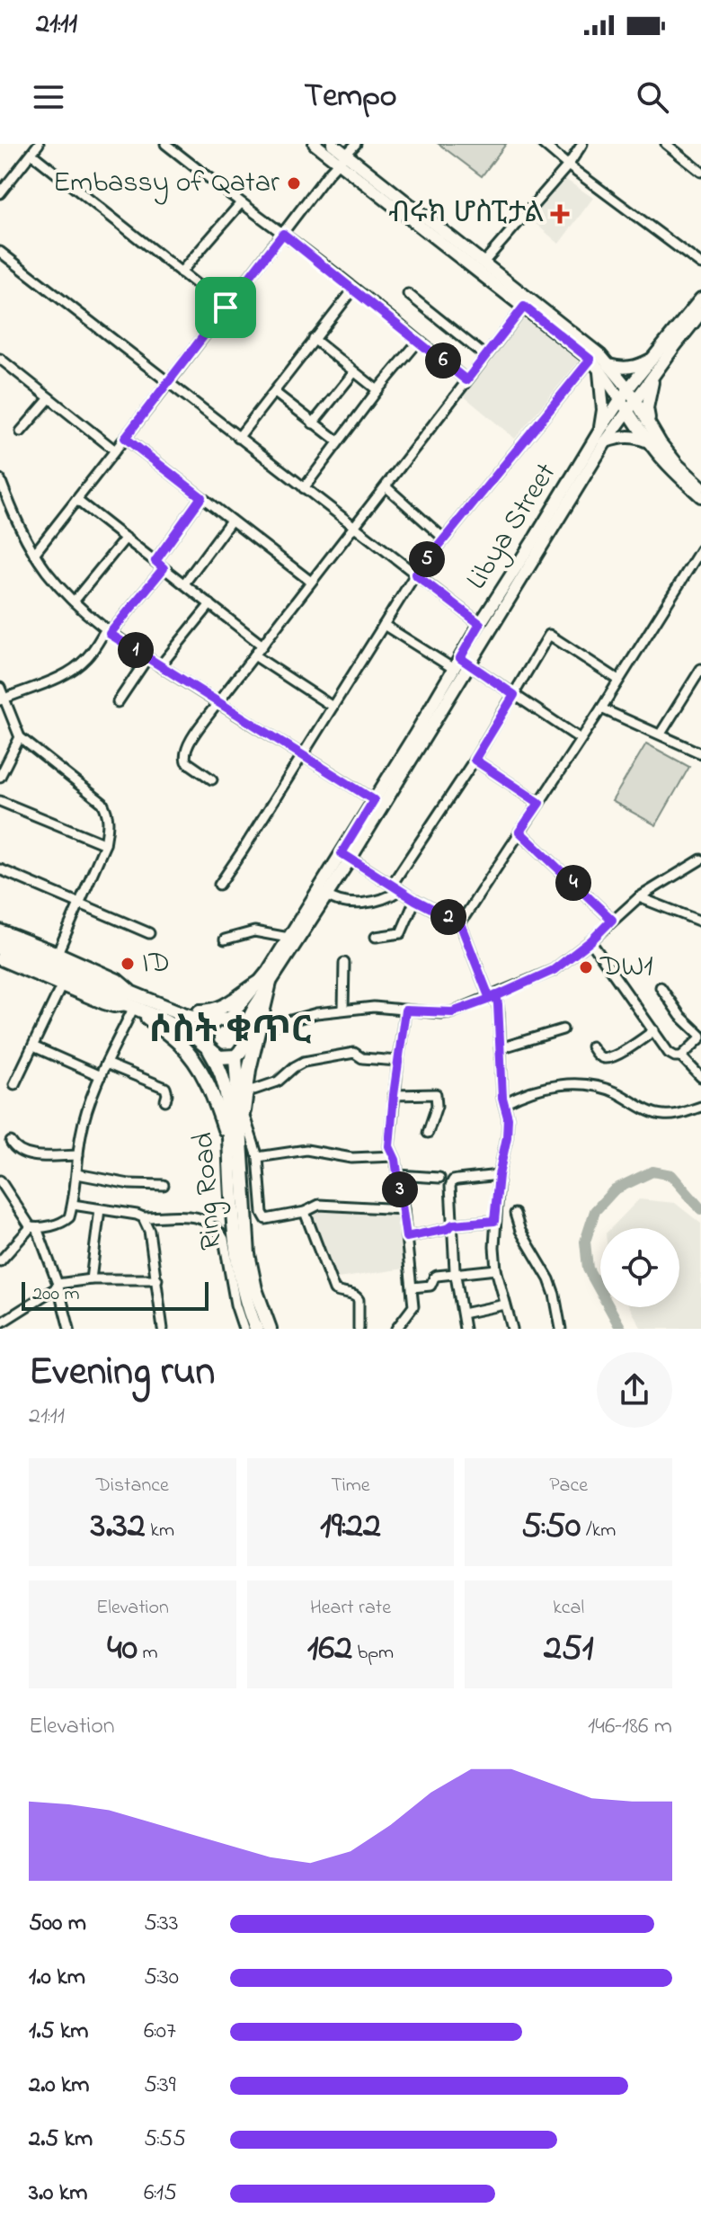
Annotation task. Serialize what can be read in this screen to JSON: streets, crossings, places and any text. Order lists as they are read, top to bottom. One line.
{"streets":{"highway":["Ring Road"],"main road":["Libya Street"]},"crossings":[["Libya Street","Ring Road"]],"districts":["ሶስት ቁጥር"],"places":{"other":["Embassy of Qatar","ID","DW1"],"health":["ብሩክ ሆስፒታል"]},"scale_bar":"200 m","page":{"status":"21:11","header":"Tempo","pins":["6","5","1","4","2","3"],"scale":"200 m","heading":["Evening run","21:11"],"stats":[["Distance","3.32 km"],["Time","19:22"],["Pace","5:50 /km"],["Elevation","40 m"],["Heart rate","162 bpm"],["kcal","251"]],"chart":["Elevation","146–186 m"],"list":[{"name":"500 m","note":"5:33"},{"name":"1.0 km","note":"5:30"},{"name":"1.5 km","note":"6:07"},{"name":"2.0 km","note":"5:39"},{"name":"2.5 km","note":"5:55"},{"name":"3.0 km","note":"6:15"}]}}
